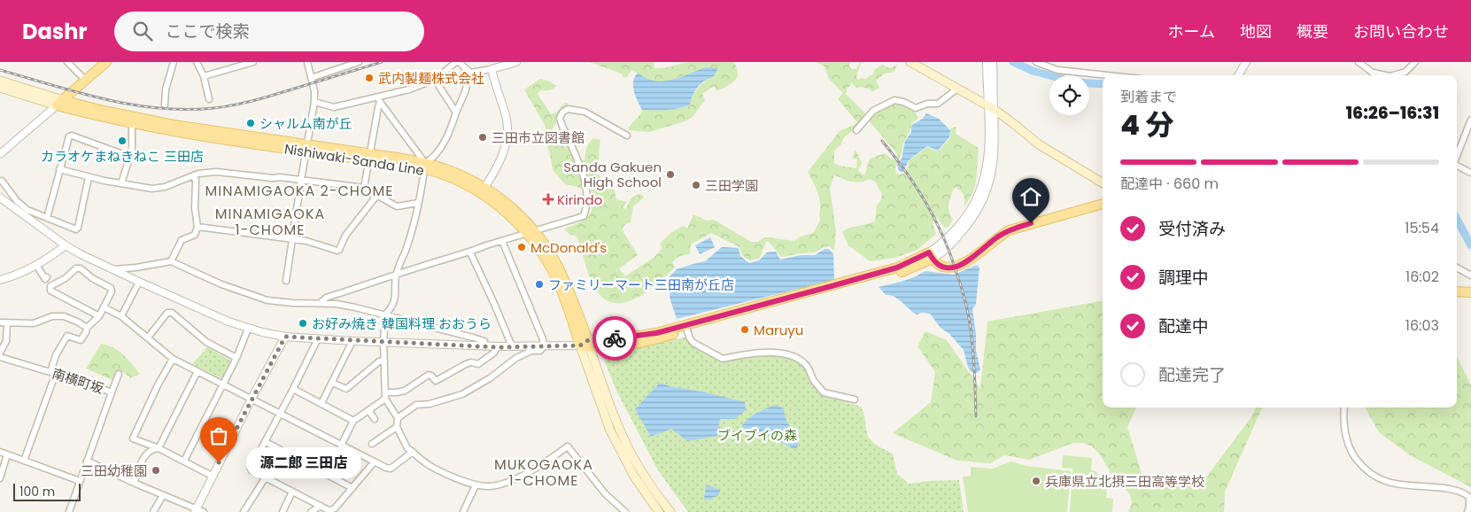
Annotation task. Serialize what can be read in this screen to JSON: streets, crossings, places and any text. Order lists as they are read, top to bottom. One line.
{"streets":{"main road":["Nishiwaki-Sanda Line"],"street":["南横町坂"]},"districts":["MINAMIGAOKA 2-CHOME","MINAMIGAOKA 1-CHOME","MUKOGAOKA 1-CHOME"],"parks":["ブイブイの森"],"places":{"other":["武内製麺株式会社","シャルム南が丘","三田市立図書館","カラオケまねきねこ 三田店","Sanda Gakuen High School","三田学園","McDonald's","ファミリーマート三田南が丘店","お好み焼き 韓国料理 おおうら","Maruyu","源二郎 三田店","三田幼稚園","兵庫県立北摂三田高等学校"],"health":["Kirindo"]},"scale_bar":"100 m","page":{"header":"Dashr","search":"ここで検索","nav":["ホーム","地図","概要","お問い合わせ"],"heading":["4 分","到着まで","16:26–16:31"],"bar":"配達中 · 660 m","list":[["受付済み","15:54"],["調理中","16:02"],["配達中","16:03"],"配達完了"],"bubble":"源二郎 三田店","scale":"100 m"}}
